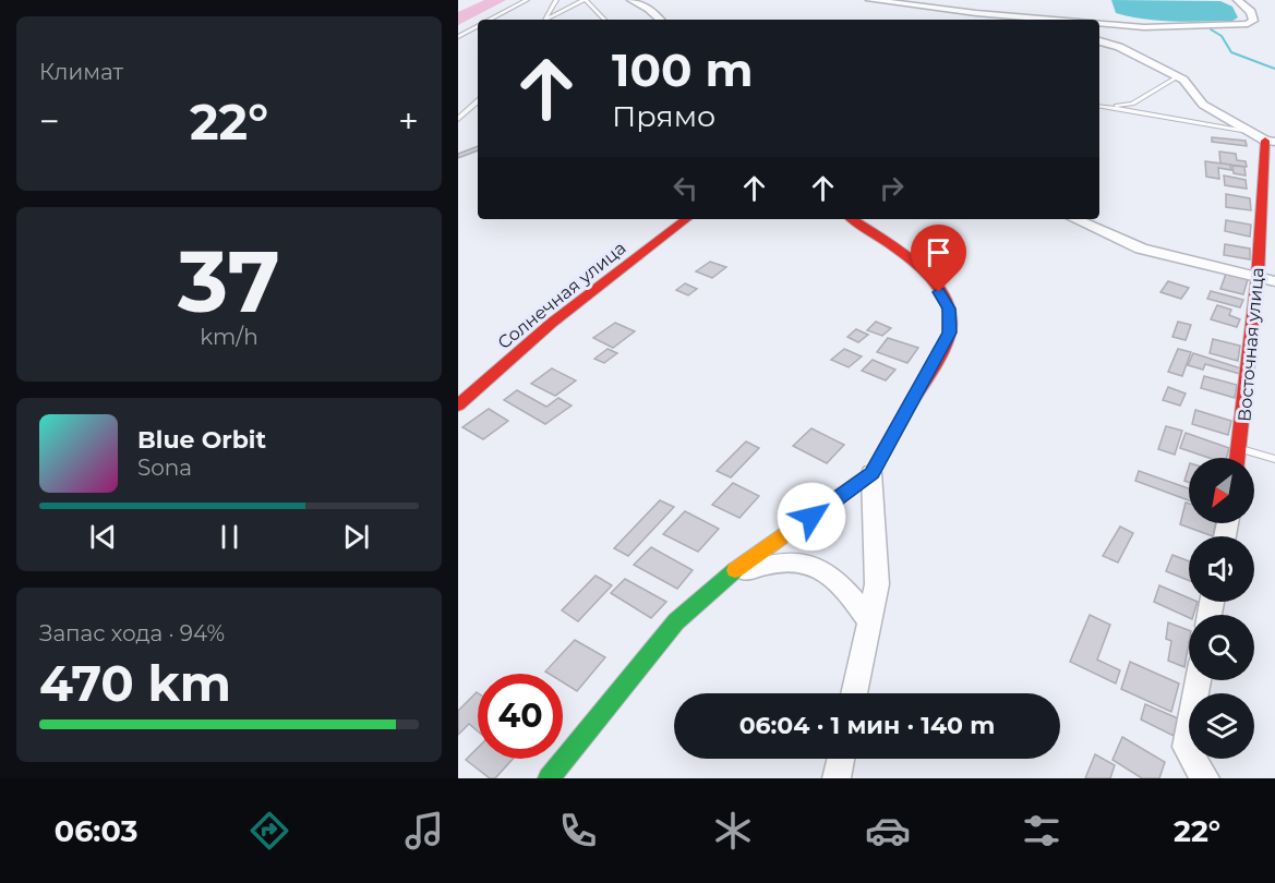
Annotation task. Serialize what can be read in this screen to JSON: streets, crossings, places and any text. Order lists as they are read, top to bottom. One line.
{"streets":{"street":["Солнечная улица","Восточная улица"]},"north":"bottom left","page":{"tile":["Климат",["37","km/h"],["Запас хода · 94%","470 km"]],"turn":["100 m","Прямо"],"heat":["−","22°","+"],"song":["Blue Orbit","Sona"],"limit":"40","trip":"06:04 · 1 мин · 140 m","tabs":["06:03","22°"]}}
